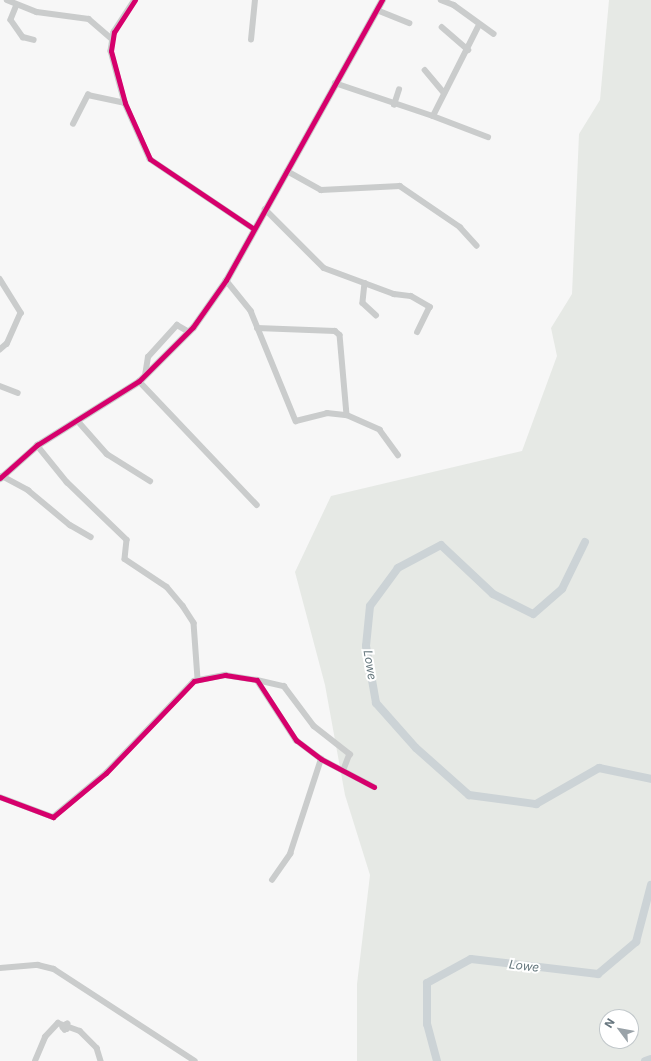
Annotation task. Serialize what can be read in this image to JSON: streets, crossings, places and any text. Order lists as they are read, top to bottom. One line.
{"water":["Lowe"],"north":"top left"}
